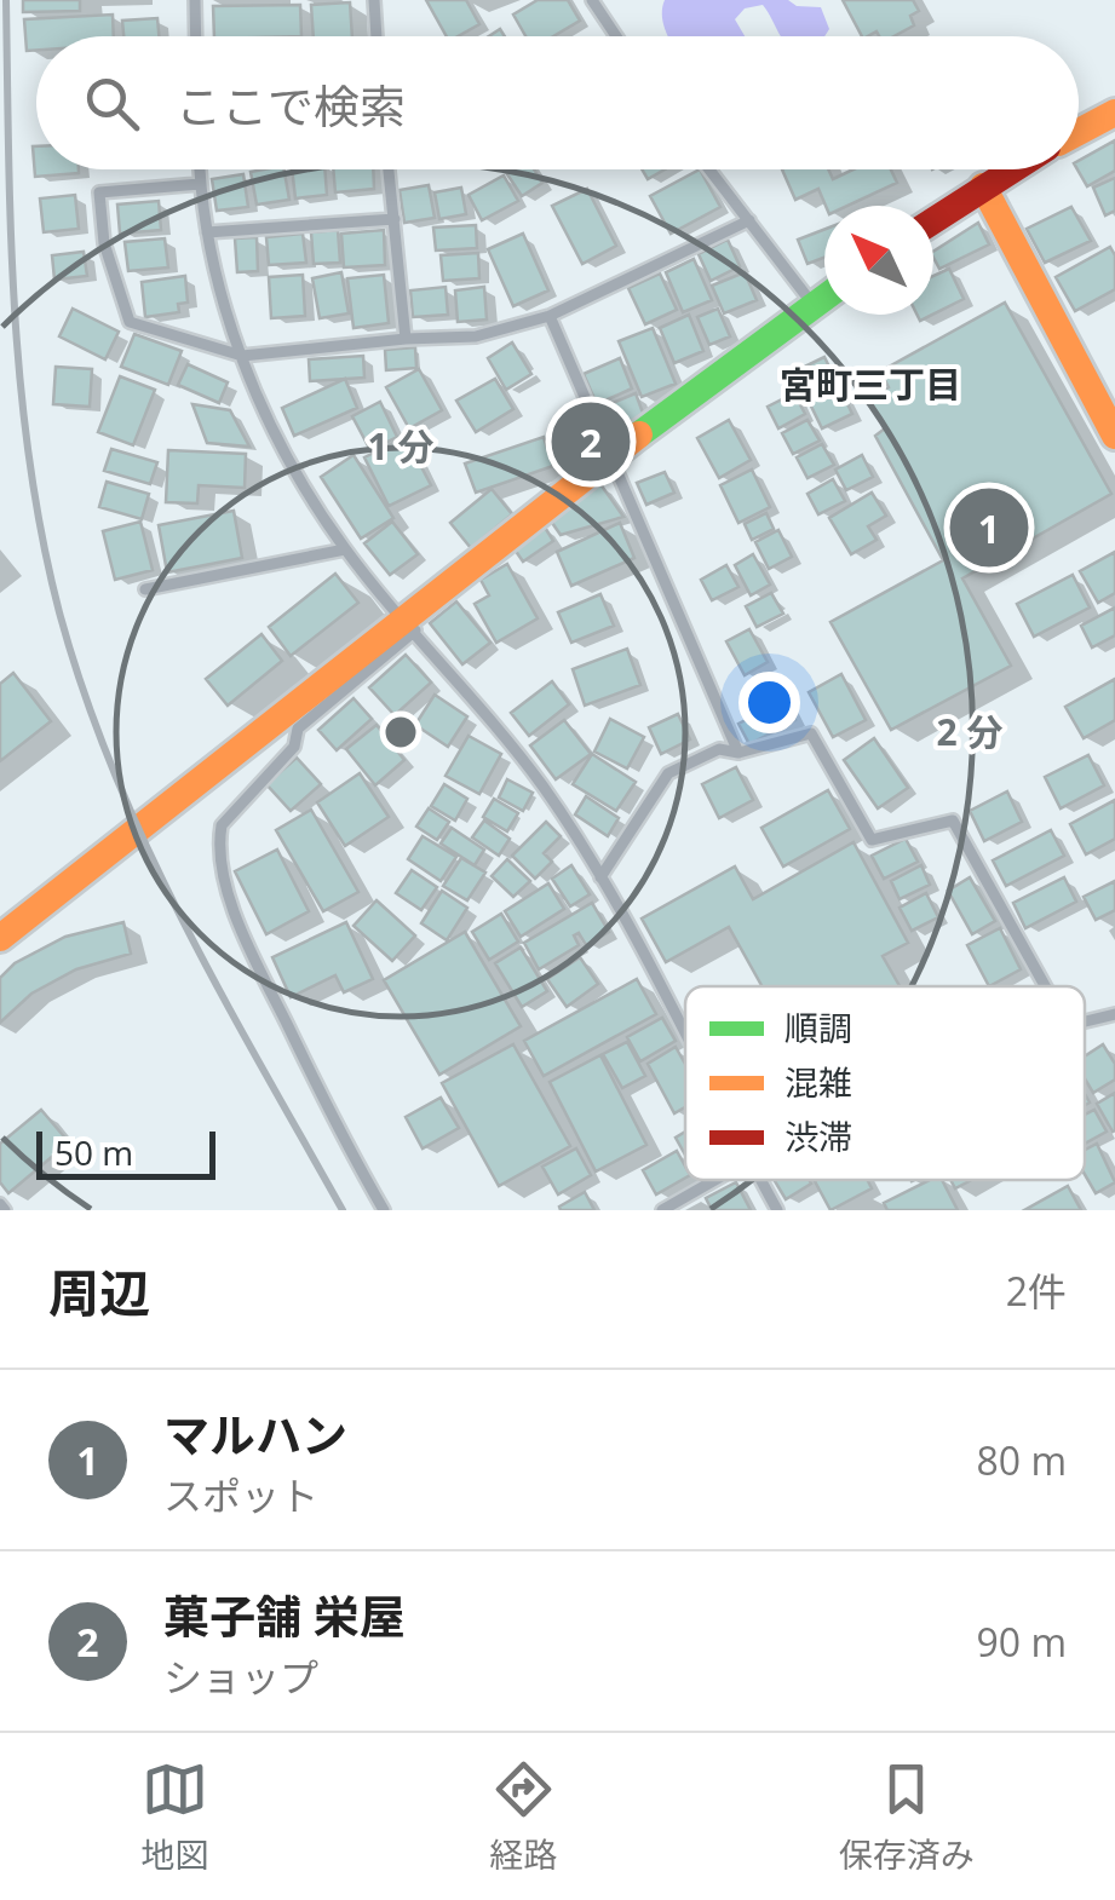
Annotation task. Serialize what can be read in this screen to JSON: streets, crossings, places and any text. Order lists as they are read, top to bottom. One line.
{"districts":["宮町三丁目"],"legend":["順調","混雑","渋滞"],"scale_bar":"50 m","north":"top left","page":{"search":"ここで検索","pins":["2","1"],"scale":"50 m","heading":["周辺","2件"],"list":[{"mark":"1","name":"マルハン","note":"スポット","value":"80 m"},{"mark":"2","name":"菓子舗 栄屋","note":"ショップ","value":"90 m"}],"nav":["地図","経路","保存済み"]},"rings":["1 分","2 分"]}
